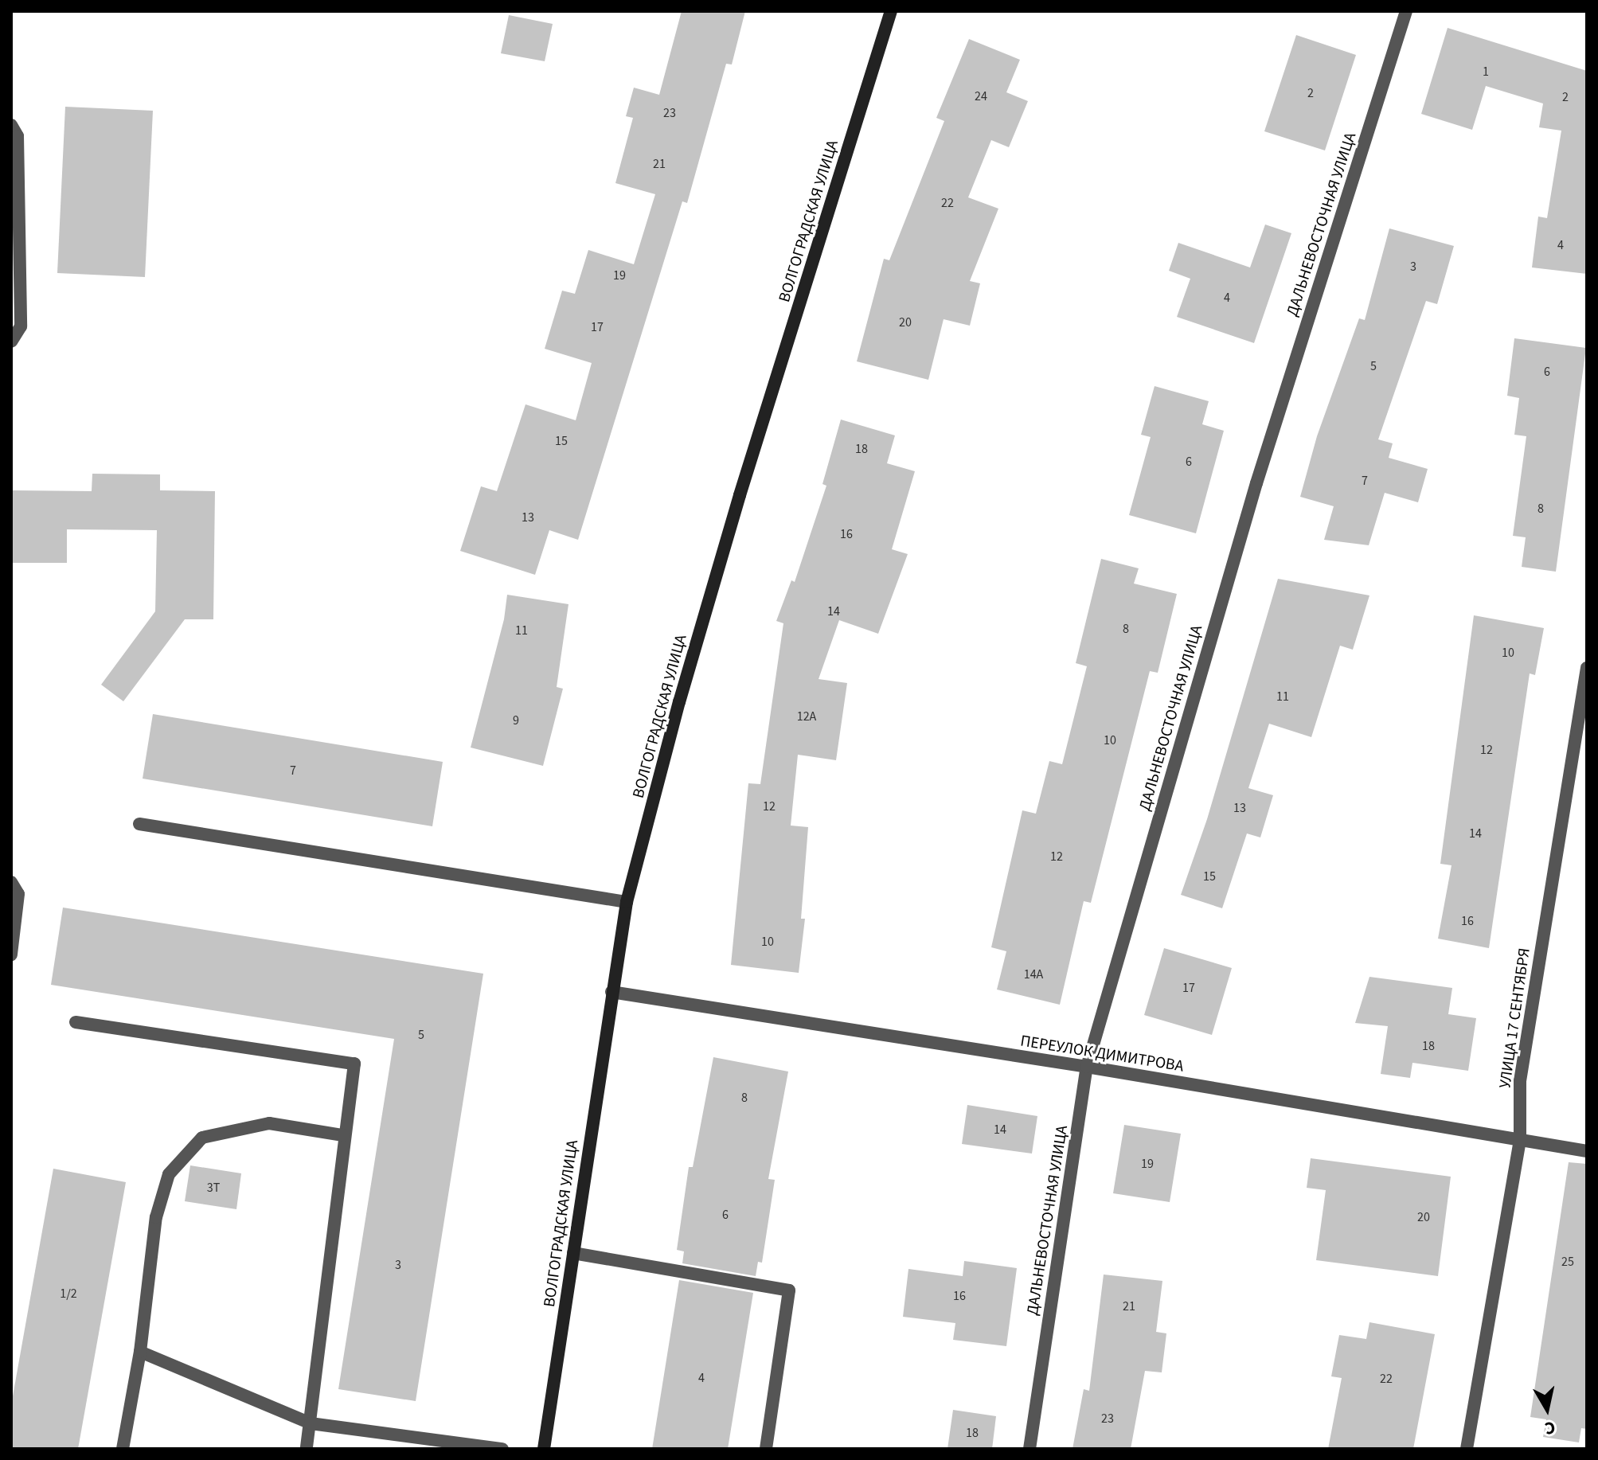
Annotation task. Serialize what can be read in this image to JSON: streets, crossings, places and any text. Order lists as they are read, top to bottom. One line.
{"streets":{"main road":["ВОЛГОГРАДСКАЯ УЛИЦА"],"street":["ДАЛЬНЕВОСТОЧНАЯ УЛИЦА","УЛИЦА 17 СЕНТЯБРЯ","ПЕРЕУЛОК ДИМИТРОВА"]},"crossings":[["ВОЛГОГРАДСКАЯ УЛИЦА","ПЕРЕУЛОК ДИМИТРОВА"],["ДАЛЬНЕВОСТОЧНАЯ УЛИЦА","ПЕРЕУЛОК ДИМИТРОВА"],["УЛИЦА 17 СЕНТЯБРЯ","ПЕРЕУЛОК ДИМИТРОВА"]],"house_numbers":["1","2","24","2","23","21","22","4","3","19","4","20","17","5","6","15","18","6","7","8","13","16","14","8","11","10","11","12А","9","10","12","7","12","13","14","12","15","16","10","14А","17","5","18","8","14","19","3Т","6","20","25","3","1/2","16","21","4","22","23","18"],"north":"bottom"}
